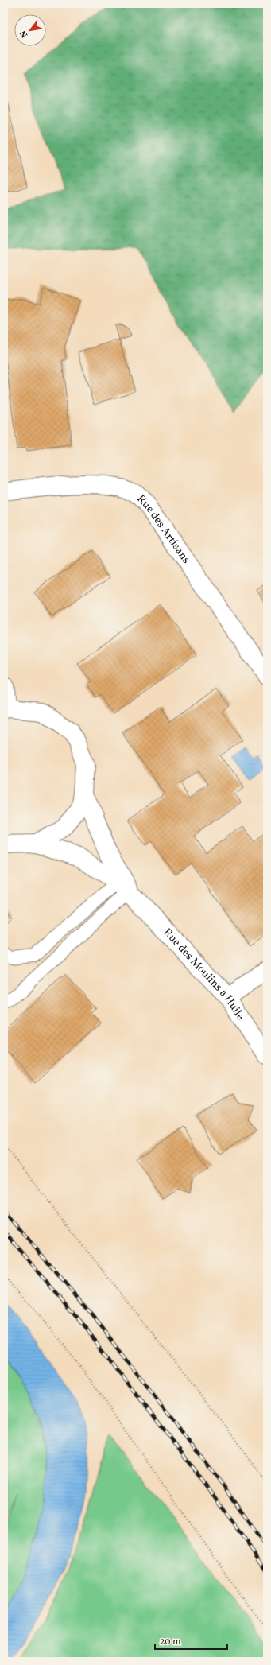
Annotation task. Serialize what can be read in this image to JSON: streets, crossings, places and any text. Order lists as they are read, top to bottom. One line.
{"streets":{"street":["Rue des Artisans","Rue des Moulins à Huile"]},"scale_bar":"20 m","north":"bottom left"}
